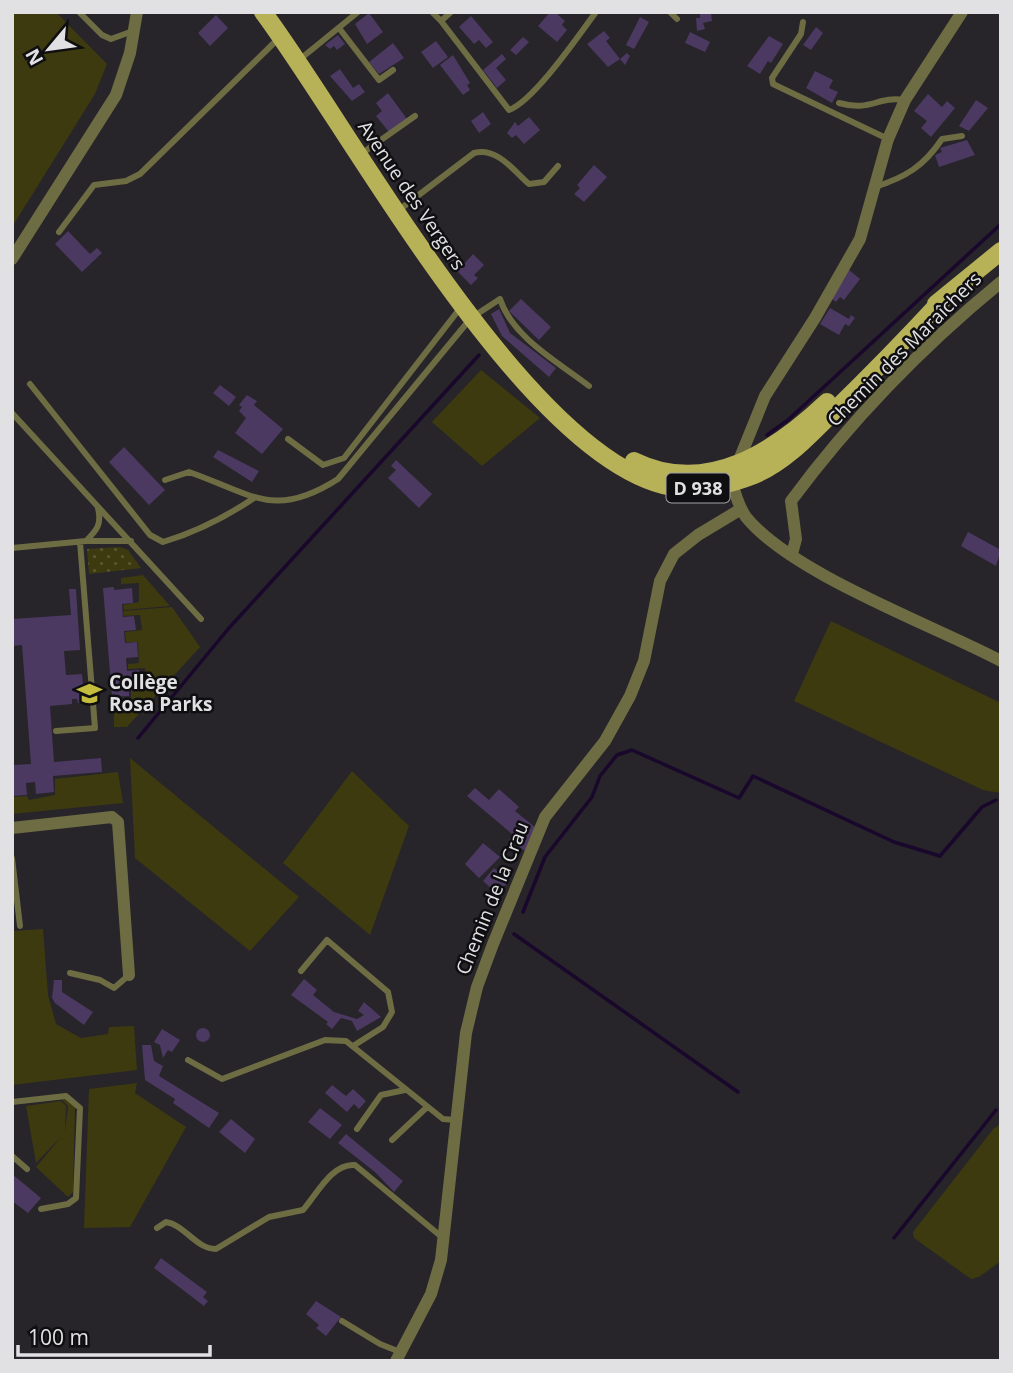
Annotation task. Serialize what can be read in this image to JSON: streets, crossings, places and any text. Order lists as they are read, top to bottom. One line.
{"streets":{"main road":["Avenue des Vergers","D 938"],"street":["Chemin des Maraîchers","Chemin de la Crau"]},"crossings":[["Avenue des Vergers","D 938"]],"places":{"school or university":["Collège Rosa Parks"]},"scale_bar":"100 m","north":"bottom left"}
